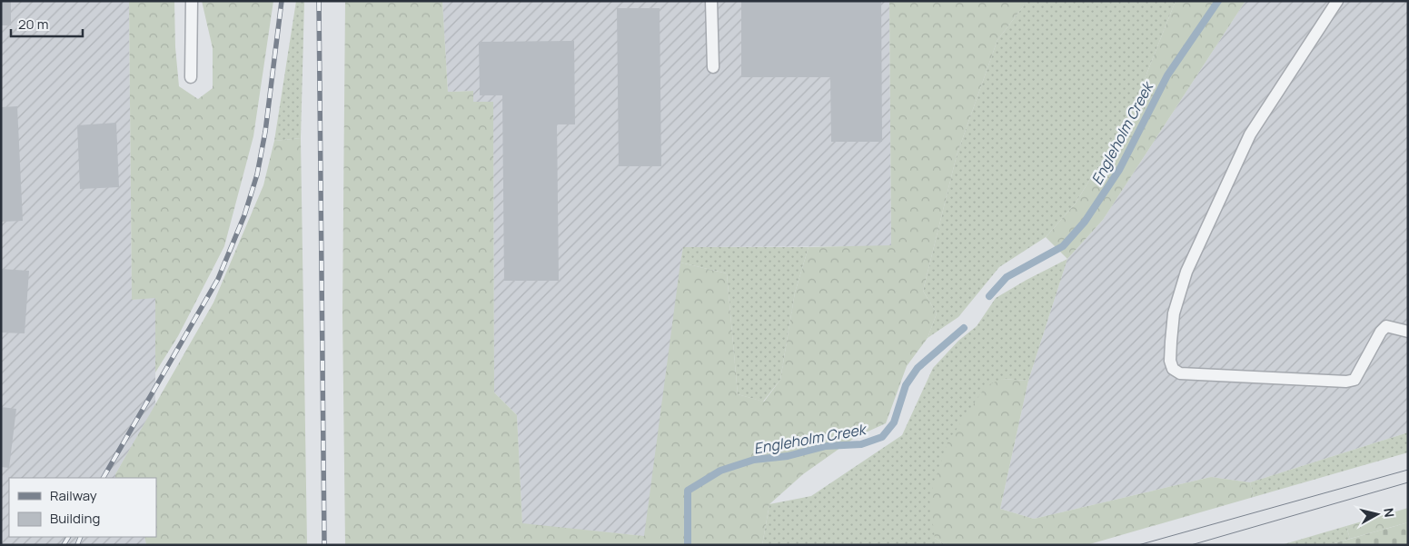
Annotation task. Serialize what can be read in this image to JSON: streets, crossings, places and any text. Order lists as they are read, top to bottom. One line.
{"water":["Engleholm Creek"],"legend":["Railway","Building"],"scale_bar":"20 m","north":"right"}
